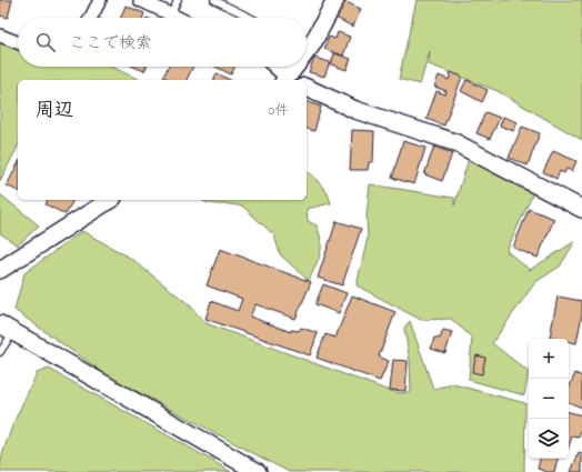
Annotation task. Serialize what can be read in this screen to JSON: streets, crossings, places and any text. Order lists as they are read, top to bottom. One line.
{"page":{"search":"ここで検索","heading":["周辺","0件"],"map_buttons":["+","−"]}}
